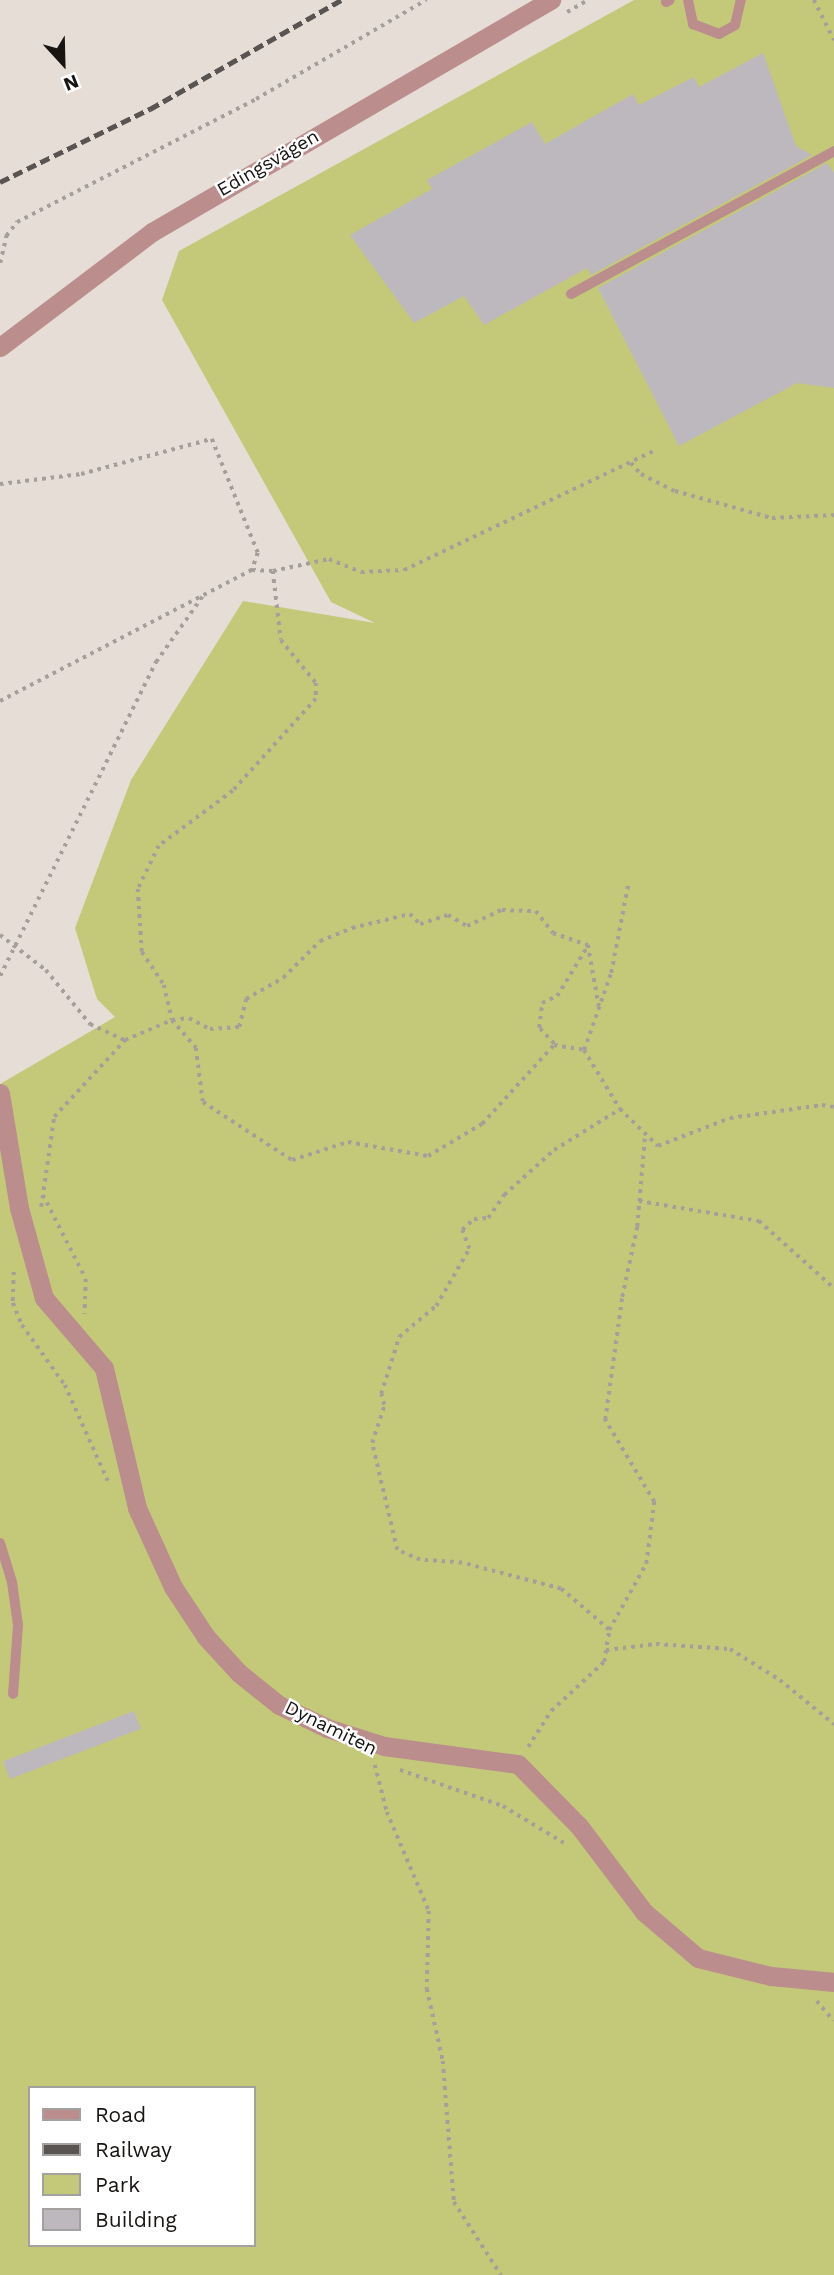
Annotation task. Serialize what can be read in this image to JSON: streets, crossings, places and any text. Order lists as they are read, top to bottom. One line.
{"streets":{"street":["Edingsvägen"],"path":["Dynamiten"]},"legend":["Road","Railway","Park","Building"],"north":"bottom"}
